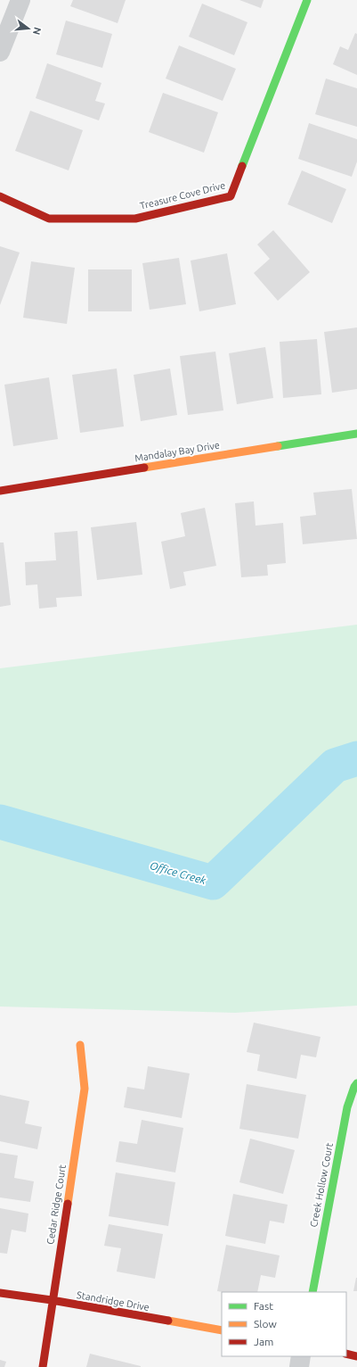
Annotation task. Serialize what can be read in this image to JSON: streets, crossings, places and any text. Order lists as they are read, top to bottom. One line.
{"streets":{"street":["Treasure Cove Drive","Mandalay Bay Drive","Creek Hollow Court","Cedar Ridge Court","Standridge Drive"]},"crossings":[["Cedar Ridge Court","Standridge Drive"]],"water":["Office Creek"],"legend":["Fast","Slow","Jam"],"north":"right"}
